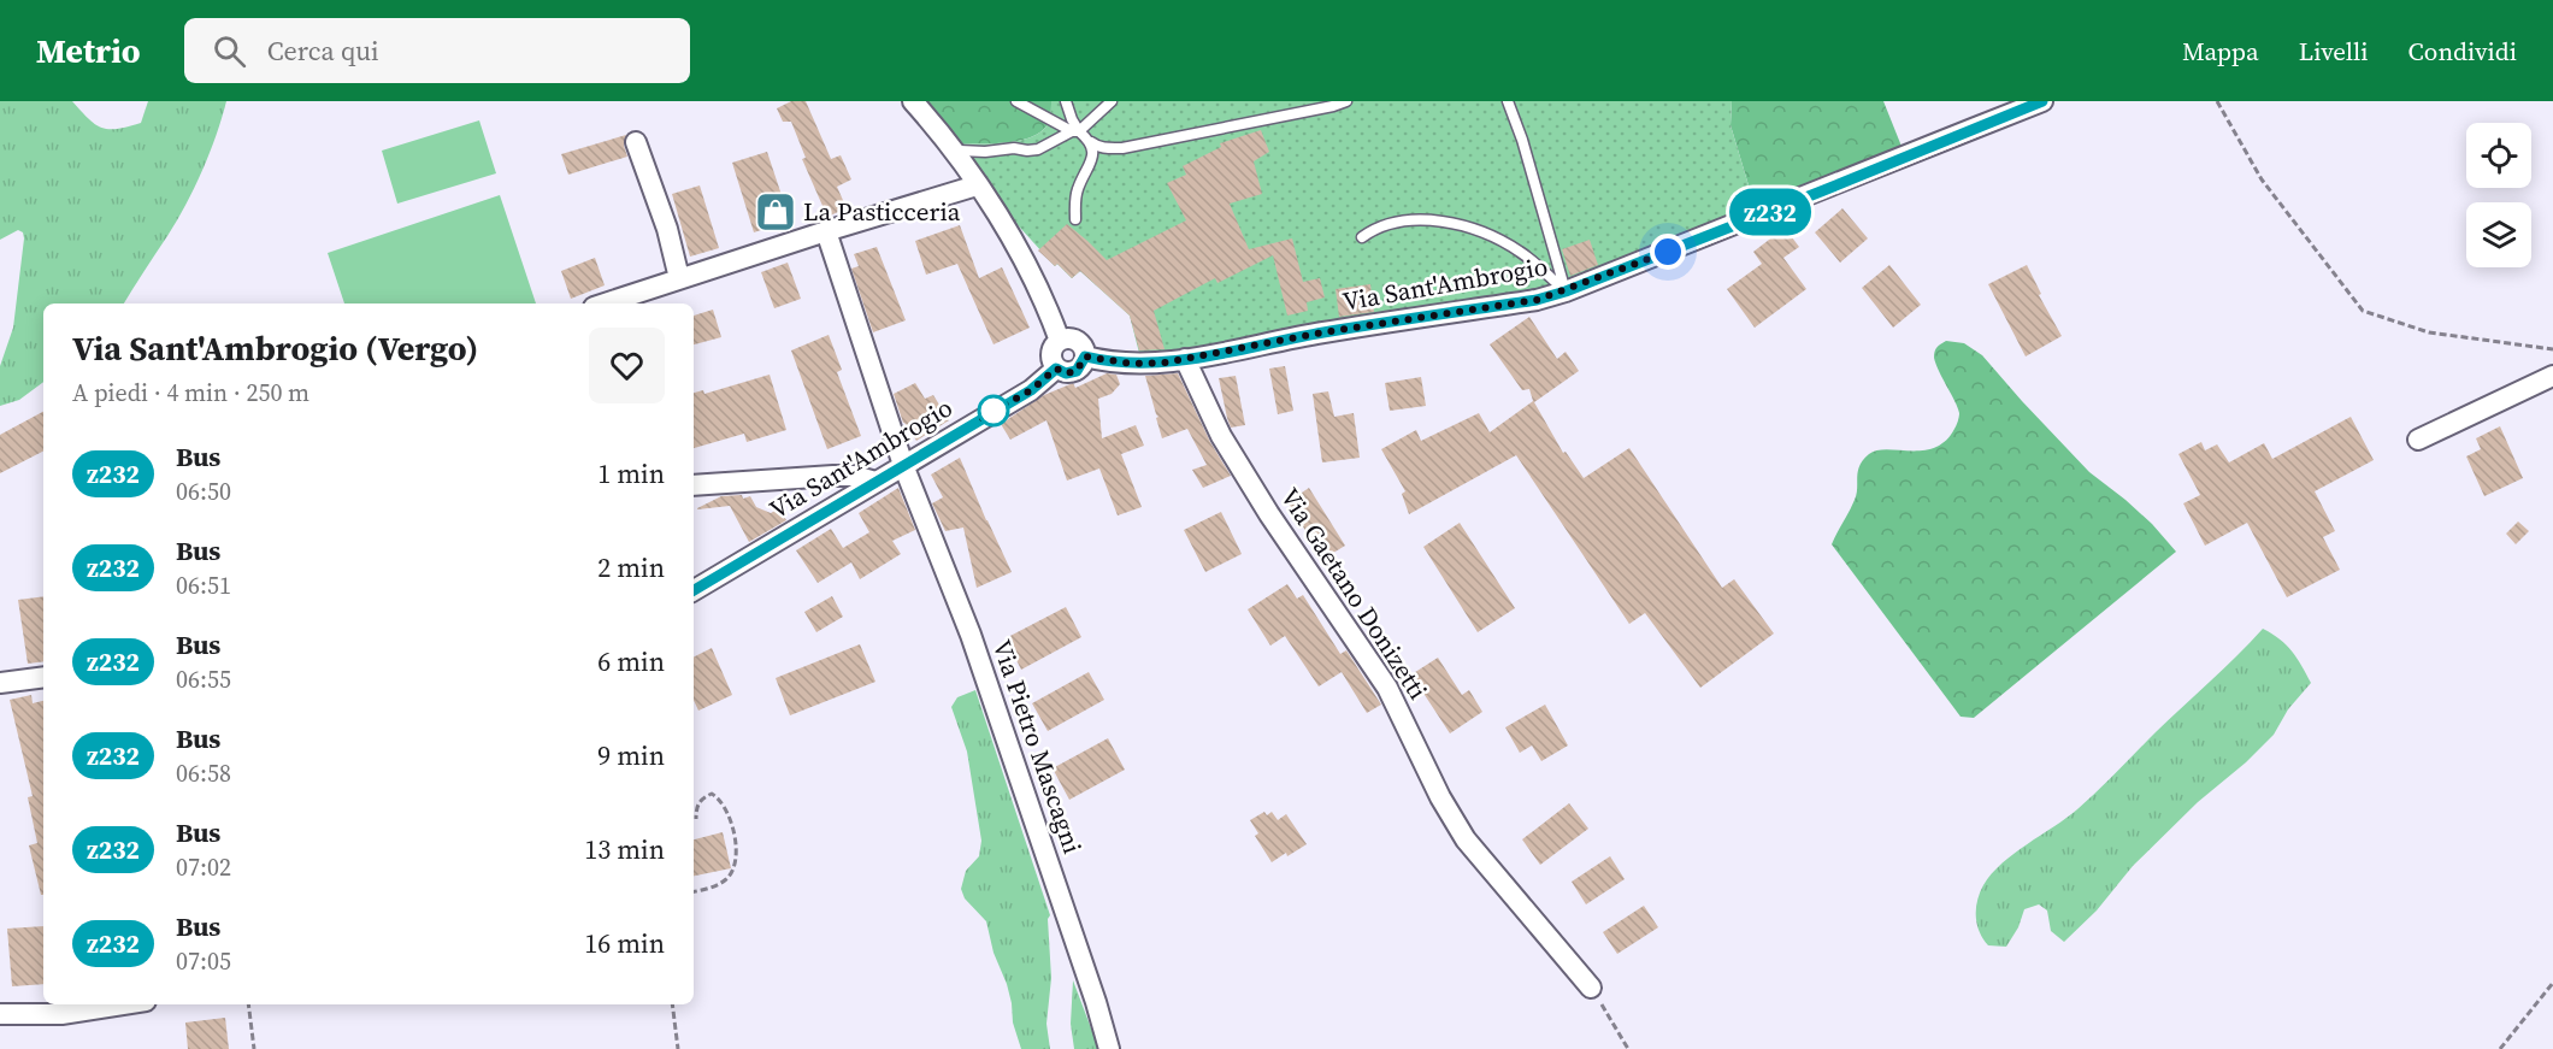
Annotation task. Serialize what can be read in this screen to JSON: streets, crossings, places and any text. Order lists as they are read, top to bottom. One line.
{"streets":{"street":["Via Sant'Ambrogio","Via Gaetano Donizetti","Via Pietro Mascagni"]},"crossings":[["Via Sant'Ambrogio","Via Gaetano Donizetti"],["Via Sant'Ambrogio","Via Pietro Mascagni"]],"places":{"shop":["La Pasticceria"]},"lines":["bus line z232"],"page":{"header":"Metrio","search":"Cerca qui","nav":["Mappa","Livelli","Condividi"],"on_map":"z232","heading":["Via Sant'Ambrogio (Vergo)","A piedi · 4 min · 250 m"],"list":[{"mark":"z232","name":"Bus","note":"06:50","value":"1 min"},{"mark":"z232","name":"Bus","note":"06:51","value":"2 min"},{"mark":"z232","name":"Bus","note":"06:55","value":"6 min"},{"mark":"z232","name":"Bus","note":"06:58","value":"9 min"},{"mark":"z232","name":"Bus","note":"07:02","value":"13 min"},{"mark":"z232","name":"Bus","note":"07:05","value":"16 min"}]}}
